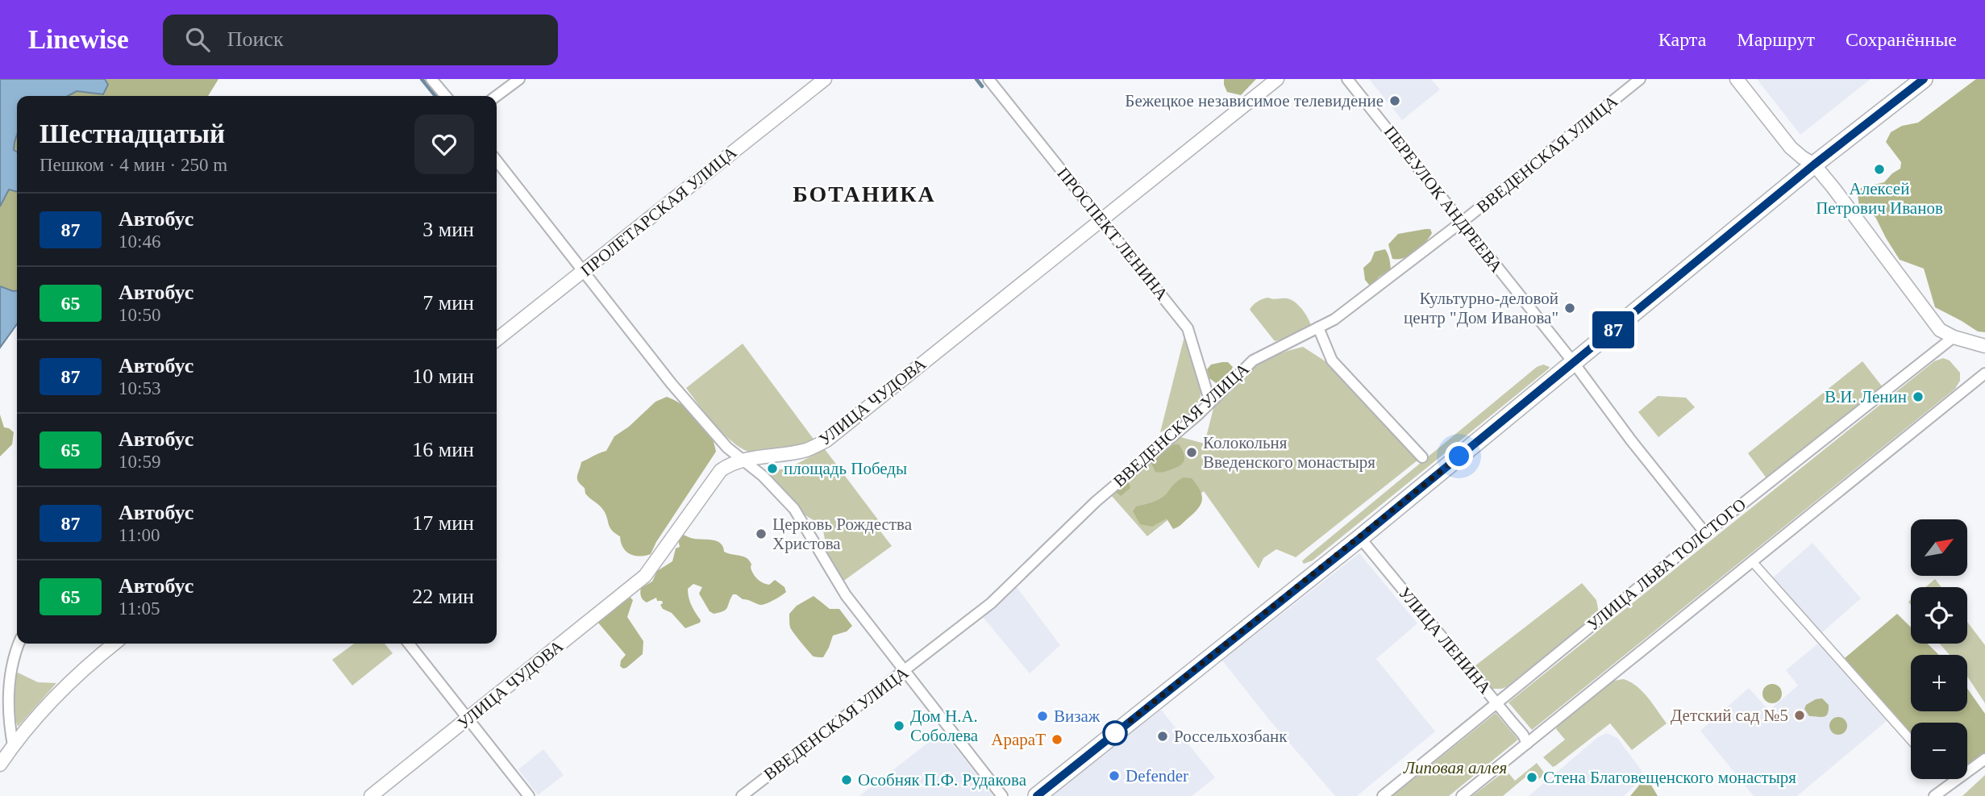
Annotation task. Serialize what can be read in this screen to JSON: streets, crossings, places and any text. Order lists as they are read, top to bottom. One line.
{"streets":{"street":["ВВЕДЕНСКАЯ УЛИЦА","ПЕРЕУЛОК АНДРЕЕВА","ПРОЛЕТАРСКАЯ УЛИЦА","ПРОСПЕКТ ЛЕНИНА","УЛИЦА ЧУДОВА","УЛИЦА ЛЬВА ТОЛСТОГО","УЛИЦА ЛЕНИНА"]},"crossings":[["ВВЕДЕНСКАЯ УЛИЦА","ПЕРЕУЛОК АНДРЕЕВА"],["ВВЕДЕНСКАЯ УЛИЦА","ПРОСПЕКТ ЛЕНИНА"],["ПЕРЕУЛОК АНДРЕЕВА","УЛИЦА ЛЬВА ТОЛСТОГО"],["ПРОСПЕКТ ЛЕНИНА","УЛИЦА ЧУДОВА"],["УЛИЦА ЛЬВА ТОЛСТОГО","УЛИЦА ЛЕНИНА"]],"districts":["БОТАНИКА"],"parks":["Липовая аллея"],"places":["Бежецкое независимое телевидение","Алексей Петрович Иванов","Культурно-деловой центр \"Дом Иванова\"","В.И. Ленин","Колокольня Введенского монастыря","площадь Победы","Церковь Рождества Христова","Детский сад №5","Визаж","Дом Н.А. Соболева","Россельхозбанк","АрараТ","Defender","Стена Благовещенского монастыря","Особняк П.Ф. Рудакова"],"lines":["bus line 87"],"north":"top right","page":{"header":"Linewise","search":"Поиск","nav":["Карта","Маршрут","Сохранённые"],"on_map":"87","heading":["Шестнадцатый","Пешком · 4 мин · 250 m"],"list":[{"mark":"87","name":"Автобус","note":"10:46","value":"3 мин"},{"mark":"65","name":"Автобус","note":"10:50","value":"7 мин"},{"mark":"87","name":"Автобус","note":"10:53","value":"10 мин"},{"mark":"65","name":"Автобус","note":"10:59","value":"16 мин"},{"mark":"87","name":"Автобус","note":"11:00","value":"17 мин"},{"mark":"65","name":"Автобус","note":"11:05","value":"22 мин"}],"map_buttons":["+","−"]}}
